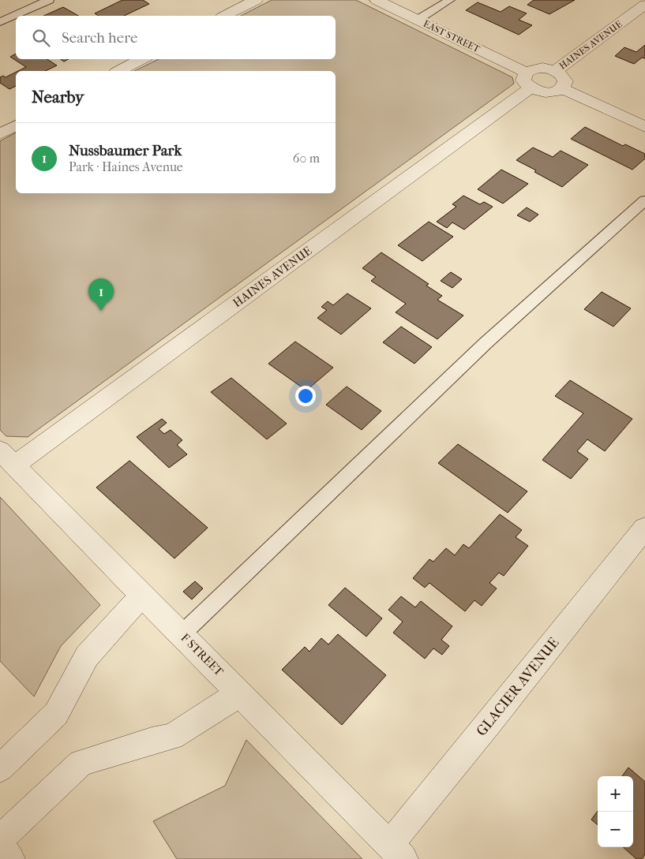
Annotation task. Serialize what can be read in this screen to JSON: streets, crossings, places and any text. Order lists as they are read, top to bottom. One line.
{"streets":{"street":["EAST STREET","HAINES AVENUE","F STREET","GLACIER AVENUE"]},"crossings":[["EAST STREET","HAINES AVENUE"],["HAINES AVENUE","F STREET"],["F STREET","GLACIER AVENUE"]],"page":{"search":"Search here","heading":"Nearby","list":[{"mark":"1","name":"Nussbaumer Park","note":"Park · Haines Avenue","value":"60 m"}],"pins":"1","map_buttons":["+","−"]}}
